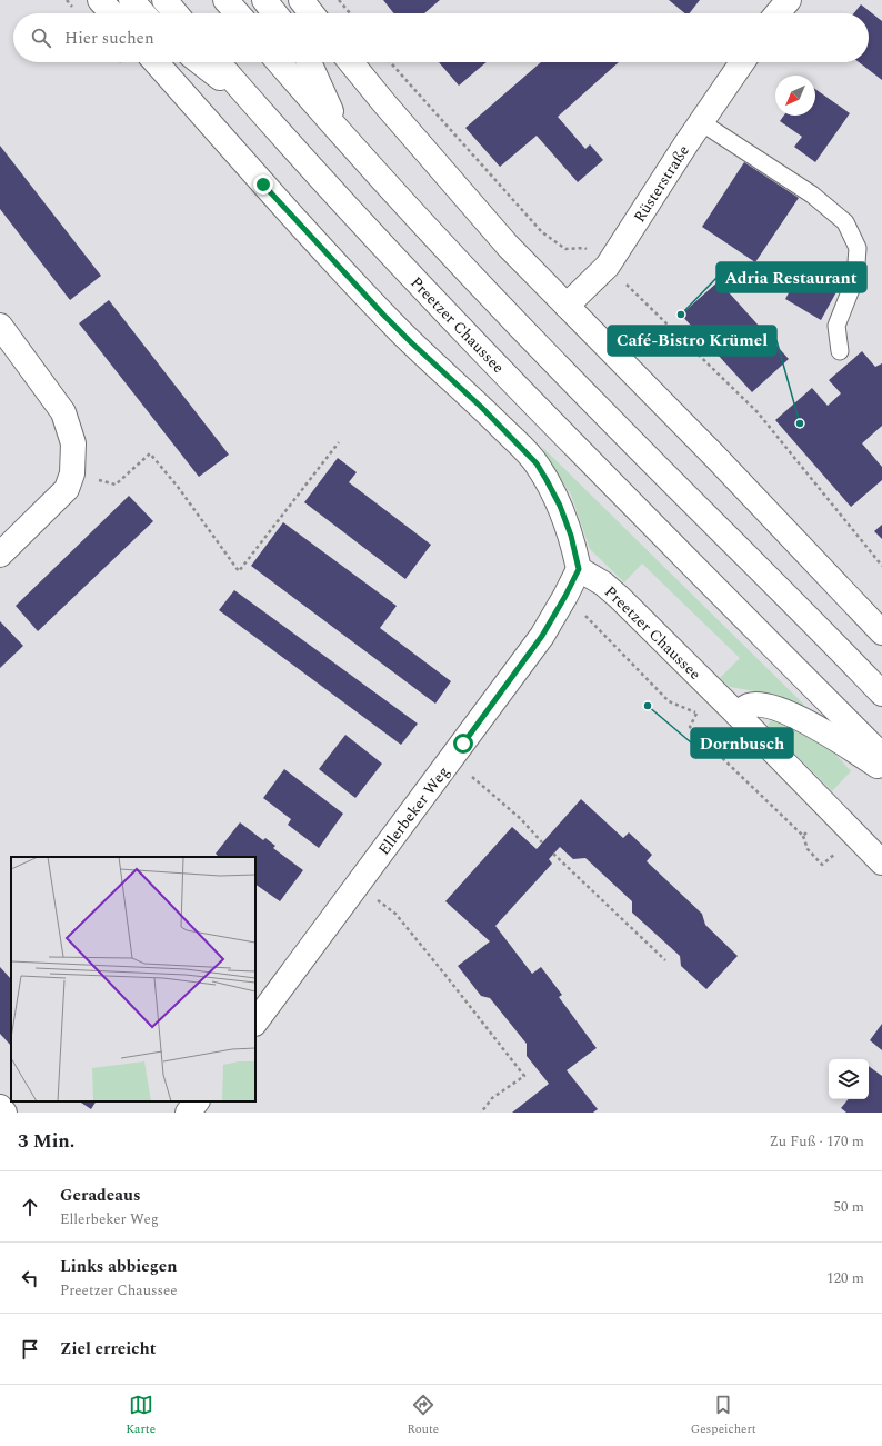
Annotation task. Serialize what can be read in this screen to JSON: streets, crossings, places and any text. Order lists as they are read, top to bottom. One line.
{"streets":{"main road":["Rüsterstraße","Preetzer Chaussee","Ellerbeker Weg"]},"crossings":[["Preetzer Chaussee","Ellerbeker Weg"]],"places":["Adria Restaurant","Café-Bistro Krümel","Dornbusch"],"north":"bottom left","page":{"search":"Hier suchen","heading":["3 Min.","Zu Fuß · 170 m"],"list":[["Geradeaus","Ellerbeker Weg","50 m"],["Links abbiegen","Preetzer Chaussee","120 m"],"Ziel erreicht"],"nav":["Karte","Route","Gespeichert"]}}
